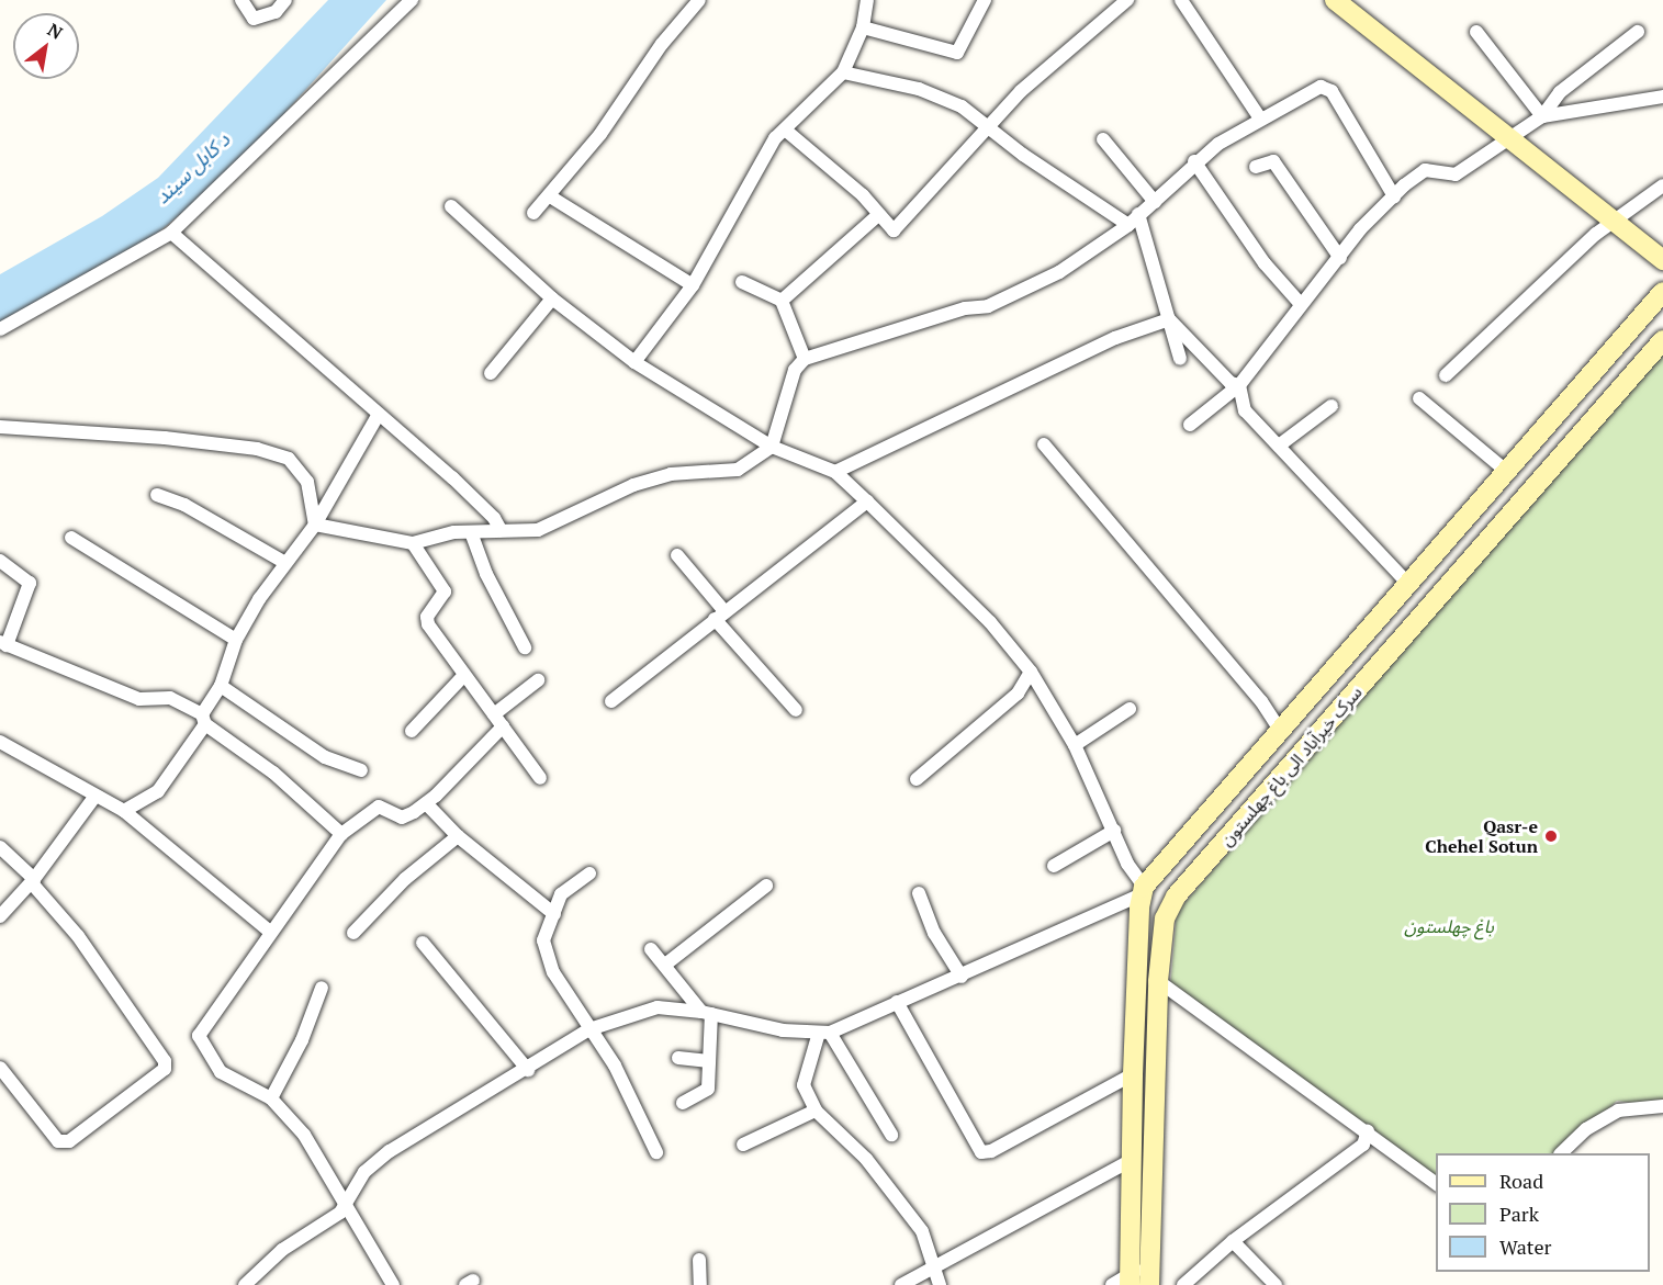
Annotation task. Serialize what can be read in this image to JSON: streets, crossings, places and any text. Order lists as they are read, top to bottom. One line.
{"streets":{"main road":["سرک خیرآباد الی باغ چهلستون"]},"water":["د کابل سيند"],"parks":["باغ چهلستون"],"places":["Qasr-e Chehel Sotun"],"legend":["Road","Park","Water"],"north":"top right"}
